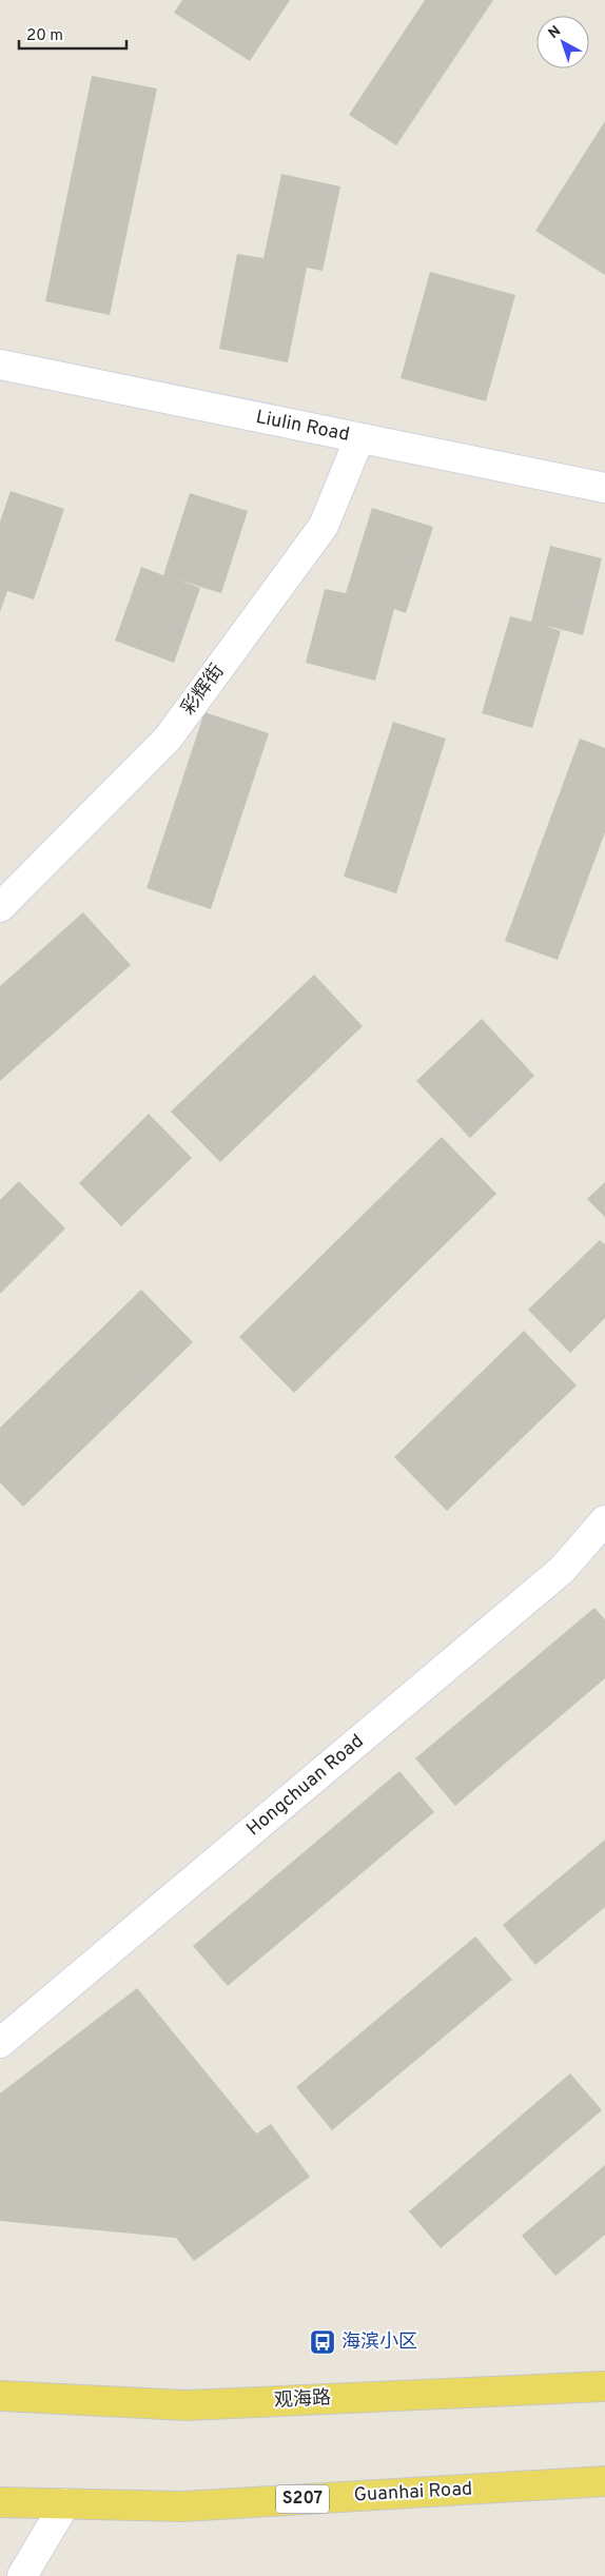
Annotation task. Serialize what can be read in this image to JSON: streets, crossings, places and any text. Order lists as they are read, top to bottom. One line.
{"streets":{"main road":["观海路","Guanhai Road","S207"],"street":["Liulin Road","彩辉街","Hongchuan Road"]},"crossings":[["Liulin Road","彩辉街"]],"places":{"bus stop":["海滨小区"]},"scale_bar":"20 m","north":"top left"}
